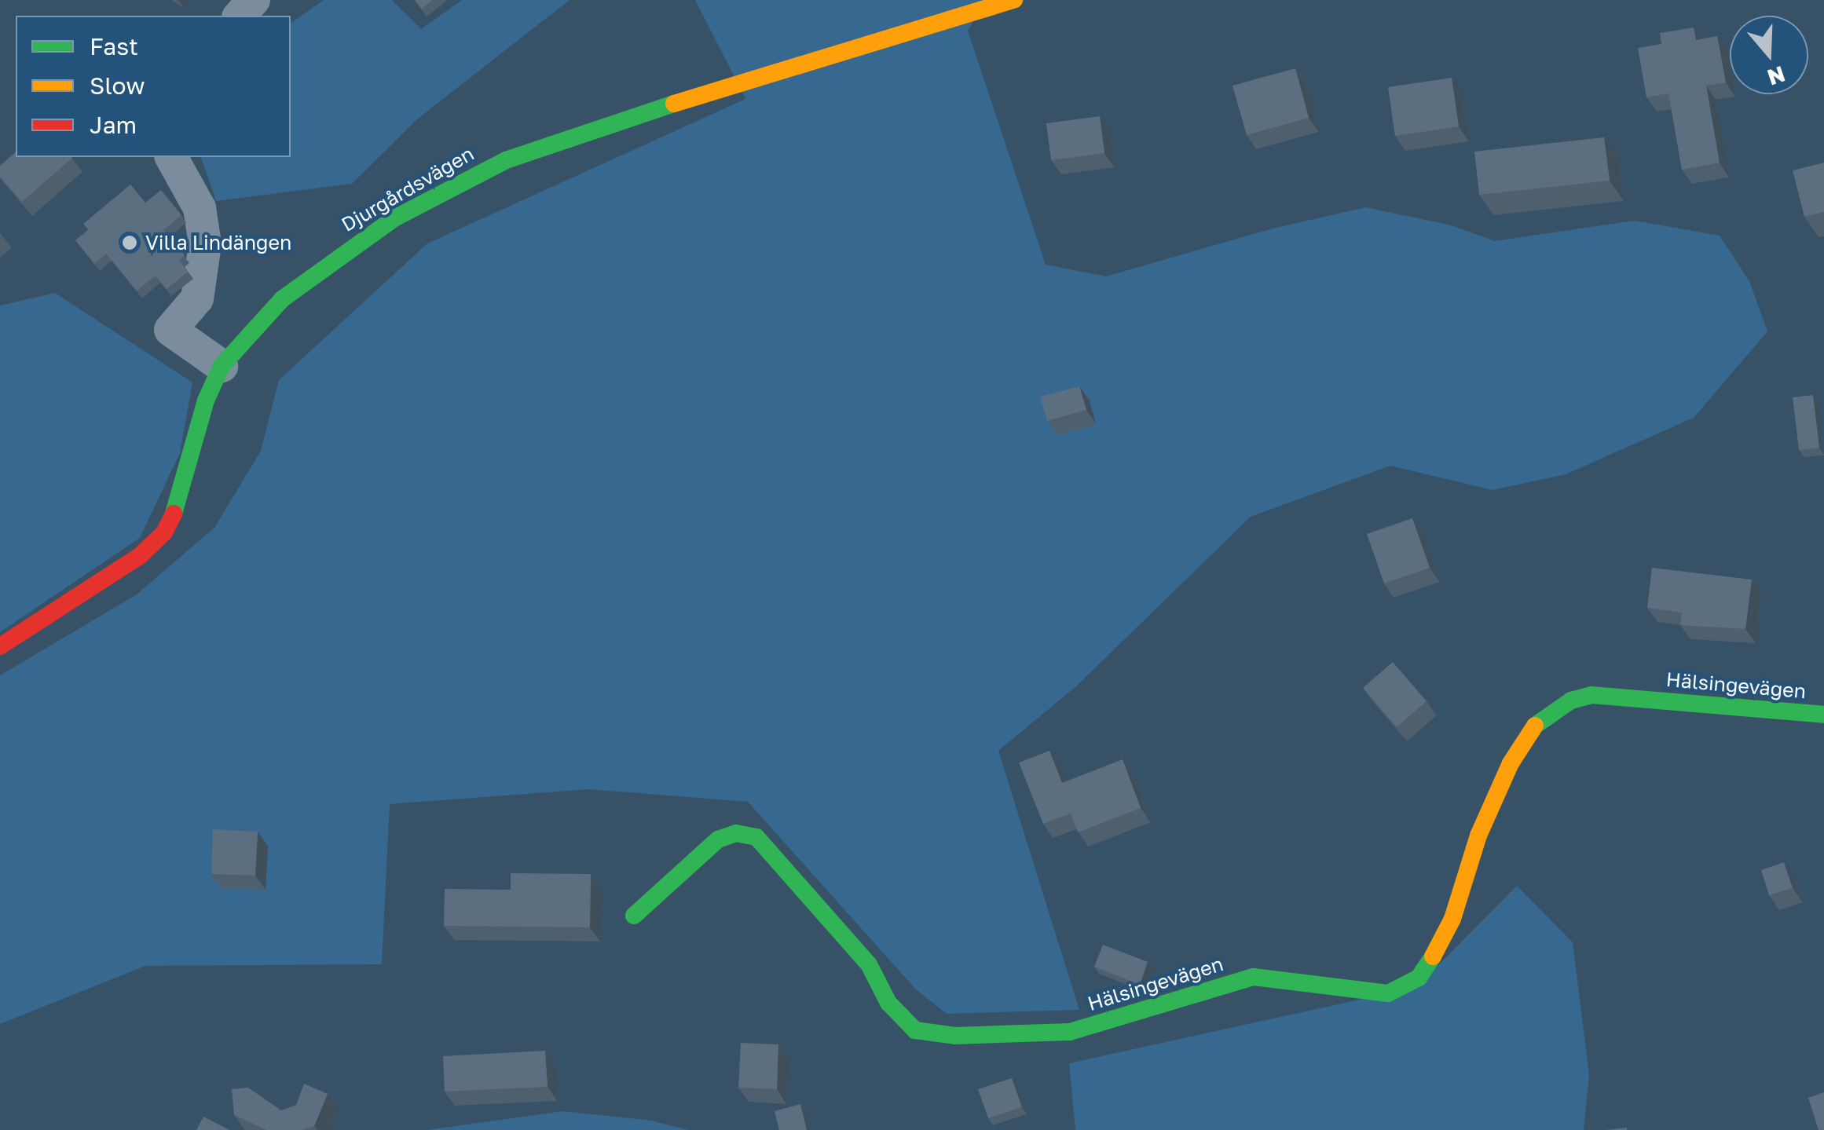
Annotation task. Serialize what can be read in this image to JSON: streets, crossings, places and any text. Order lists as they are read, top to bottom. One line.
{"streets":{"street":["Djurgårdsvägen","Hälsingevägen"]},"places":["Villa Lindängen"],"legend":["Fast","Slow","Jam"],"north":"bottom"}
